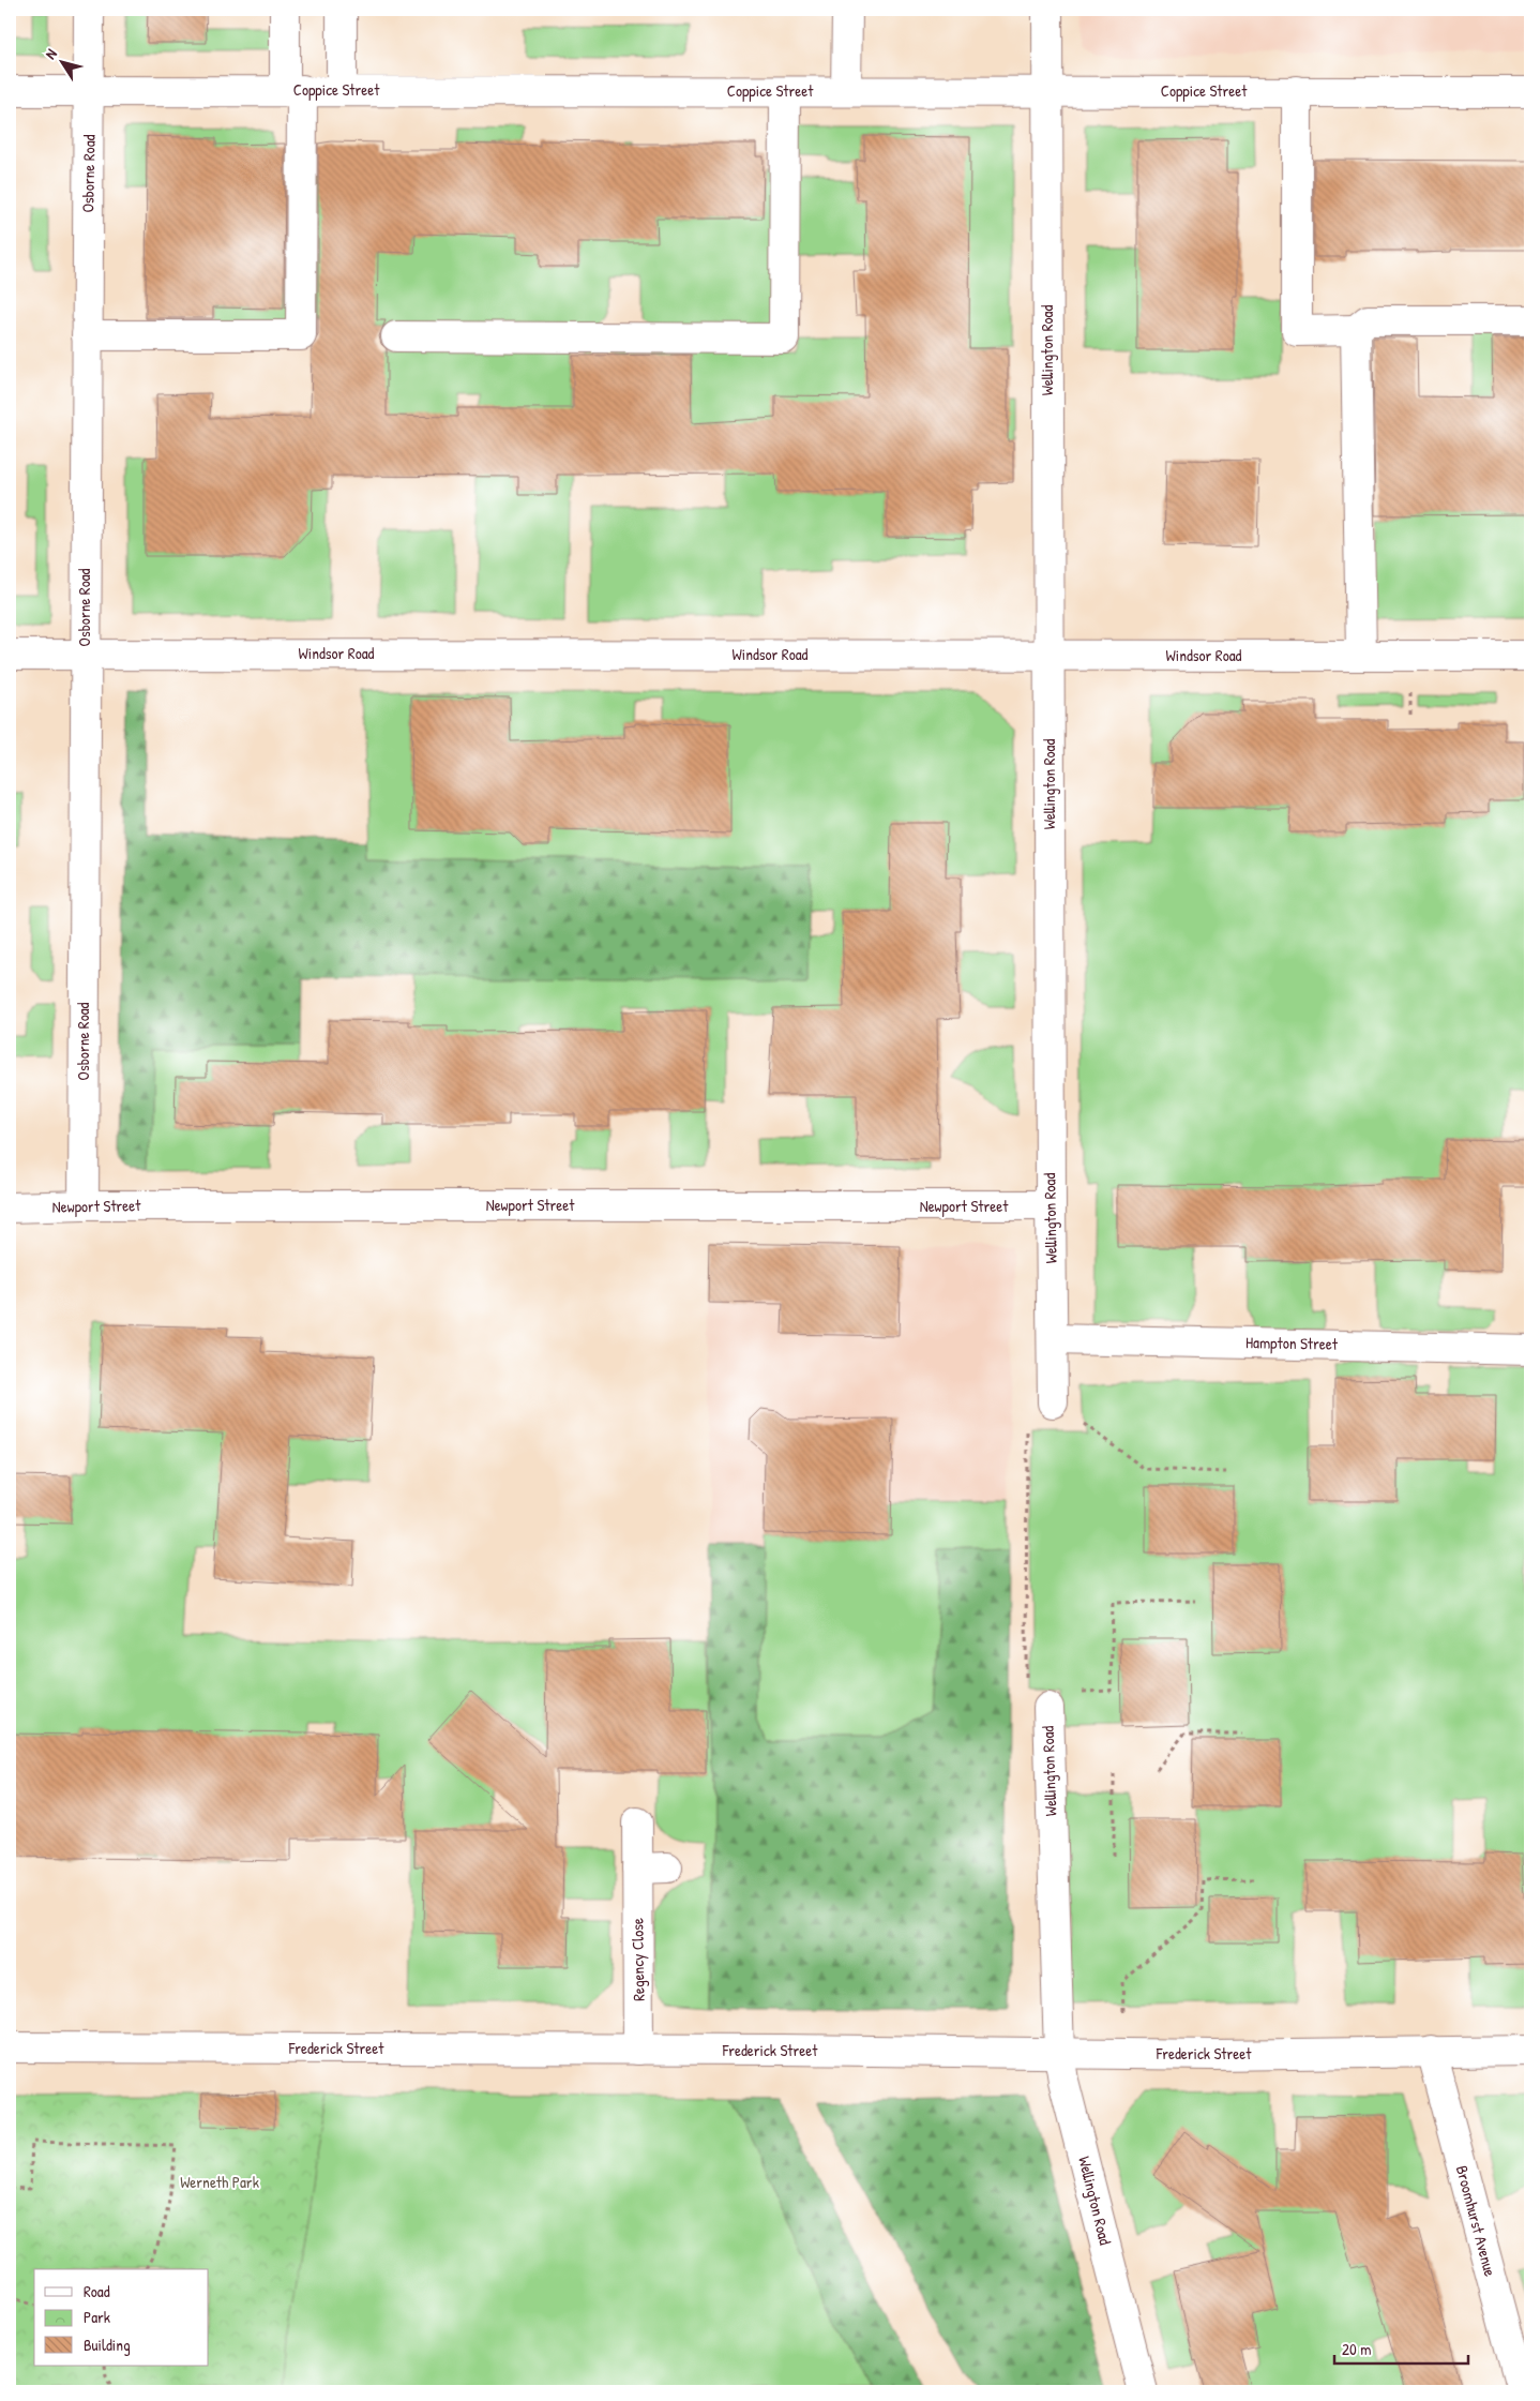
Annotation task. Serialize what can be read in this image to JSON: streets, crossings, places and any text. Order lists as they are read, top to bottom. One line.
{"streets":{"street":["Coppice Street","Osborne Road","Wellington Road","Windsor Road","Newport Street","Hampton Street","Regency Close","Frederick Street","Broomhurst Avenue"]},"crossings":[["Coppice Street","Osborne Road"],["Coppice Street","Wellington Road"],["Osborne Road","Windsor Road"],["Osborne Road","Newport Street"],["Wellington Road","Windsor Road"],["Wellington Road","Newport Street"],["Wellington Road","Hampton Street"],["Wellington Road","Frederick Street"],["Regency Close","Frederick Street"],["Frederick Street","Broomhurst Avenue"]],"parks":["Werneth Park"],"legend":["Road","Park","Building"],"scale_bar":"20 m","north":"top left"}
